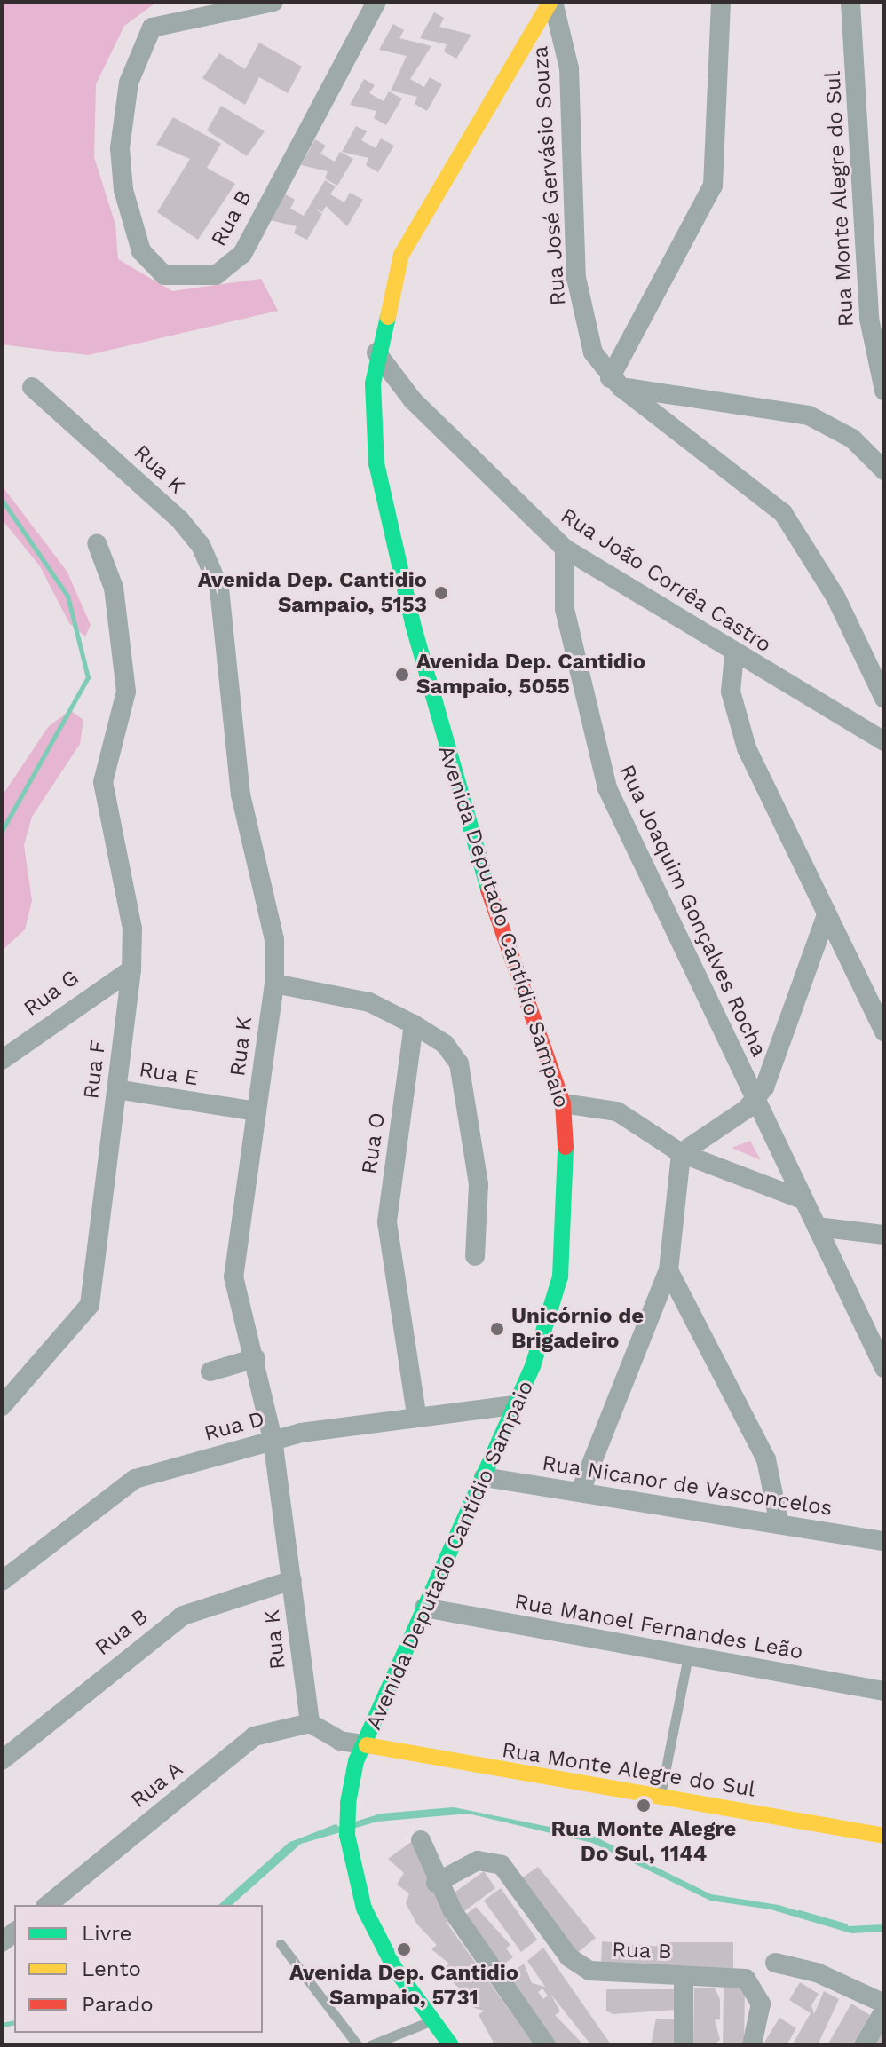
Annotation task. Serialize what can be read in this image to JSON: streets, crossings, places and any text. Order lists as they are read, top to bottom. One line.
{"streets":{"main road":["Rua Monte Alegre do Sul","Avenida Deputado Cantídio Sampaio"],"street":["Rua José Gervásio Souza","Rua B","Rua K","Rua João Corrêa Castro","Rua Joaquim Gonçalves Rocha","Rua G","Rua F","Rua E","Rua O","Rua D","Rua Nicanor de Vasconcelos","Rua Manoel Fernandes Leão","Rua A"]},"crossings":[["Rua José Gervásio Souza","Avenida Deputado Cantídio Sampaio"],["Rua Monte Alegre do Sul","Avenida Deputado Cantídio Sampaio"],["Rua B","Rua K"],["Rua K","Rua E"],["Rua K","Rua D"],["Rua K","Rua A"],["Rua João Corrêa Castro","Rua Joaquim Gonçalves Rocha"],["Rua João Corrêa Castro","Avenida Deputado Cantídio Sampaio"],["Avenida Deputado Cantídio Sampaio","Rua D"],["Avenida Deputado Cantídio Sampaio","Rua Nicanor de Vasconcelos"],["Avenida Deputado Cantídio Sampaio","Rua Manoel Fernandes Leão"],["Rua G","Rua F"],["Rua F","Rua E"],["Rua O","Rua D"]],"places":["Avenida Dep. Cantidio Sampaio, 5153","Avenida Dep. Cantidio Sampaio, 5055","Unicórnio de Brigadeiro","Rua Monte Alegre Do Sul, 1144","Avenida Dep. Cantidio Sampaio, 5731"],"legend":["Livre","Lento","Parado"]}
